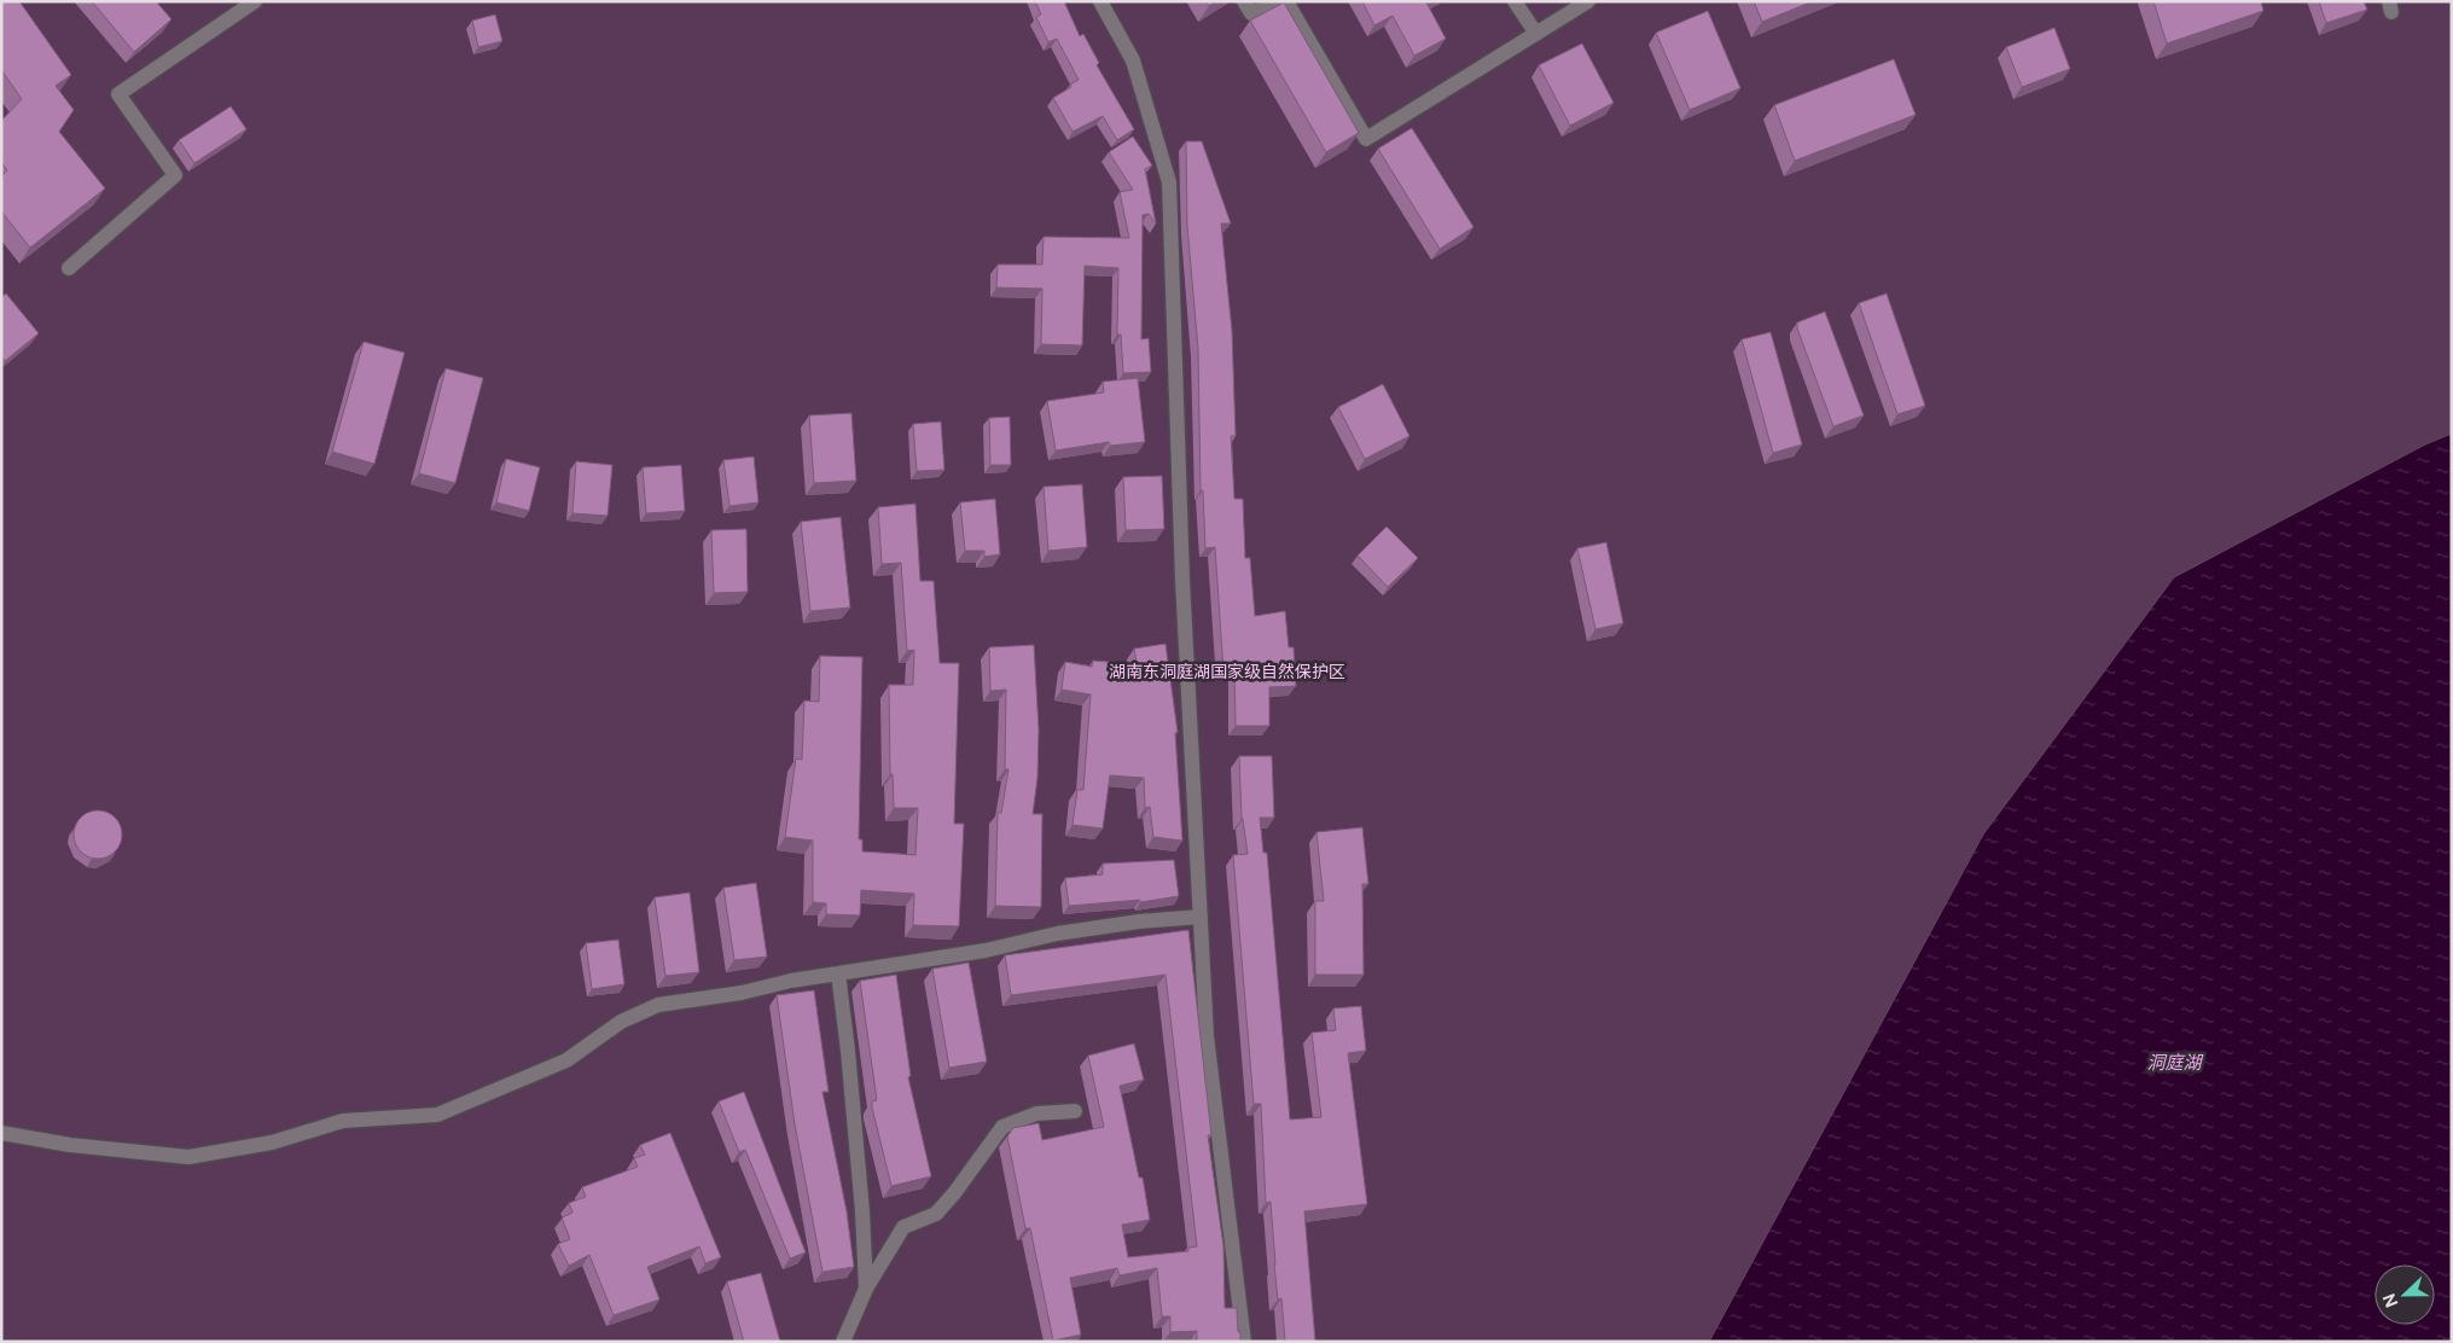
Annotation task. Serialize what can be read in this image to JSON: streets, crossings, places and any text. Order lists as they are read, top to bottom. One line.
{"water":["洞庭湖"],"parks":["湖南东洞庭湖国家级自然保护区"],"north":"left"}
